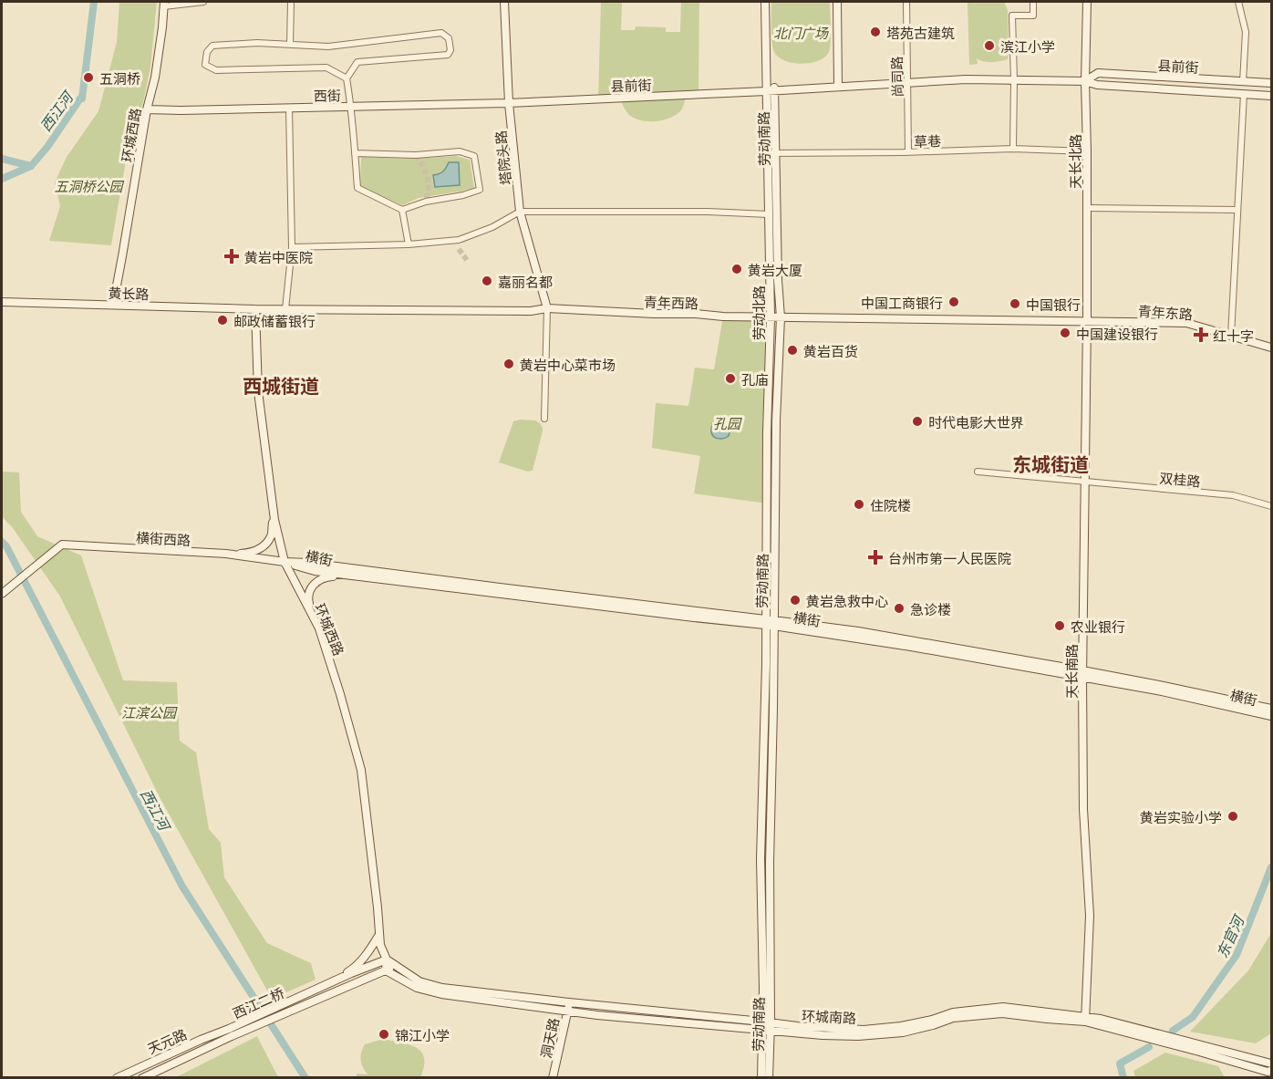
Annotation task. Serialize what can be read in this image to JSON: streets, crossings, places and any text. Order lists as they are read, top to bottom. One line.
{"streets":{"street":["县前街","尚司路","西街","环城西路","劳动南路","草巷","塔院头路","天长北路","黄长路","青年西路","青年东路","劳动北路","双桂路","横街西路","横街","天长南路","西江二桥","环城南路","洞天路","天元路"]},"crossings":[["县前街","尚司路"],["县前街","西街"],["县前街","塔院头路"],["县前街","天长北路"],["县前街","劳动北路"],["尚司路","草巷"],["西街","环城西路"],["西街","塔院头路"],["环城西路","黄长路"],["环城西路","青年西路"],["环城西路","横街西路"],["环城西路","横街"],["环城西路","环城南路"],["劳动南路","草巷"],["劳动南路","青年西路"],["劳动南路","劳动北路"],["劳动南路","横街"],["劳动南路","环城南路"],["草巷","天长北路"],["草巷","劳动北路"],["塔院头路","青年西路"],["天长北路","青年西路"],["天长北路","青年东路"],["天长北路","天长南路"],["黄长路","青年西路"],["青年西路","青年东路"],["青年西路","劳动北路"],["青年西路","天长南路"],["青年东路","天长南路"],["劳动北路","横街"],["双桂路","天长南路"],["横街西路","横街"],["横街","天长南路"],["天长南路","环城南路"],["西江二桥","天元路"],["环城南路","洞天路"]],"districts":["西城街道","东城街道"],"water":["西江河","东官河"],"parks":["北门广场","五洞桥公园","孔园","江滨公园"],"places":{"other":["塔苑古建筑","滨江小学","五洞桥","黄岩大厦","嘉丽名都","中国工商银行","中国银行","邮政储蓄银行","中国建设银行","黄岩百货","黄岩中心菜市场","孔庙","时代电影大世界","住院楼","黄岩急救中心","急诊楼","农业银行","黄岩实验小学","锦江小学"],"health":["黄岩中医院","红十字","台州市第一人民医院"]}}
